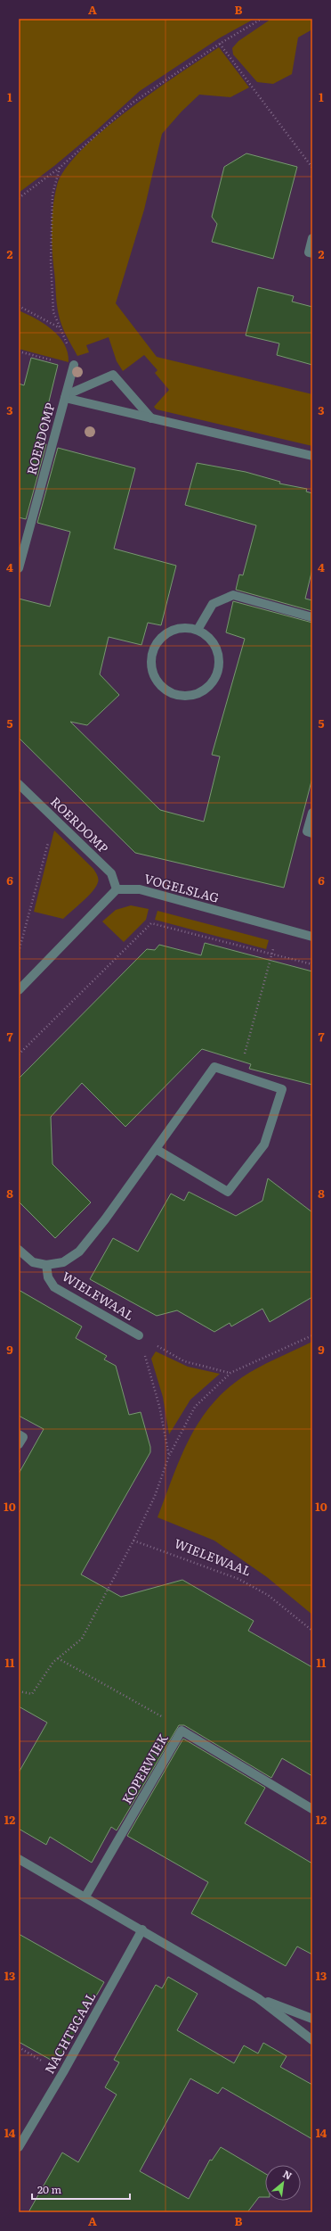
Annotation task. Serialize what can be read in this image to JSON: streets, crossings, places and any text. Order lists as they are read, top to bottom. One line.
{"streets":{"street":["ROERDOMP","VOGELSLAG","WIELEWAAL","KOPERWIEK","NACHTEGAAL"]},"crossings":[["ROERDOMP","VOGELSLAG"]],"scale_bar":"20 m","north":"top right","grid":{"columns":["A","B"],"rows":["1","2","3","4","5","6","7","8","9","10","11","12","13","14"]}}
